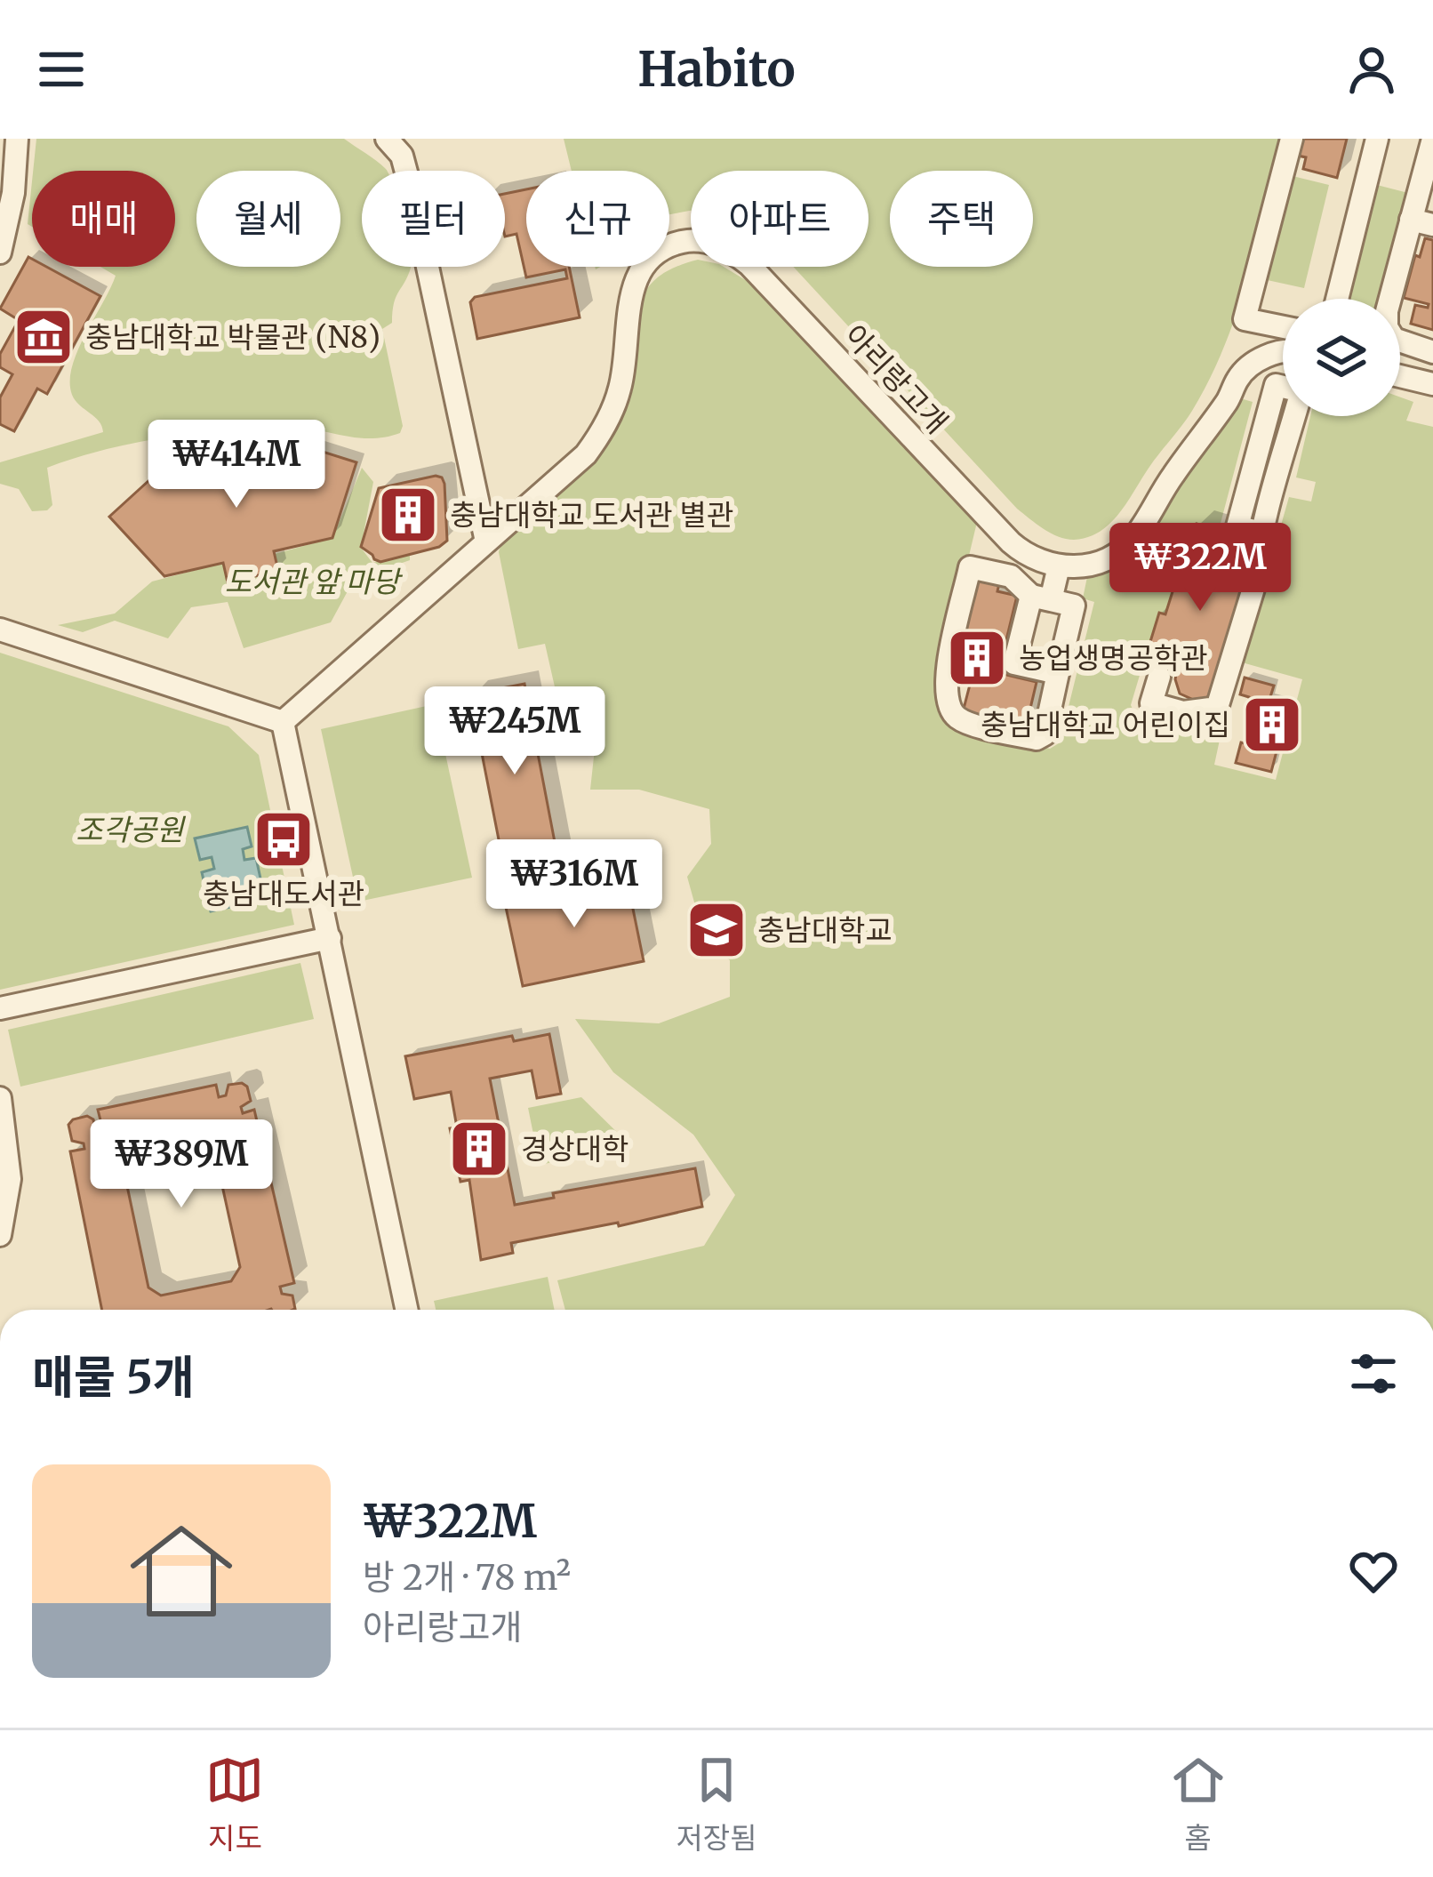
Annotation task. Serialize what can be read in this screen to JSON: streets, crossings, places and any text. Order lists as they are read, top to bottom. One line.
{"streets":{"street":["아리랑고개"]},"parks":["도서관 앞 마당","조각공원"],"places":{"museum":["충남대학교 박물관 (N8)"],"building":["충남대학교 도서관 별관","농업생명공학관","충남대학교 어린이집","경상대학"],"bus stop":["충남대도서관"],"school or university":["충남대학교"]},"page":{"header":"Habito","chip":["매매","월세","필터","신규","아파트","주택"],"price":["₩414M","₩322M","₩245M","₩316M","₩389M"],"heading":"매물 5개","list":[{"name":"₩322M","note":"방 2개 · 78 m² · 아리랑고개"}],"tabs":["지도","저장됨","홈"]}}
